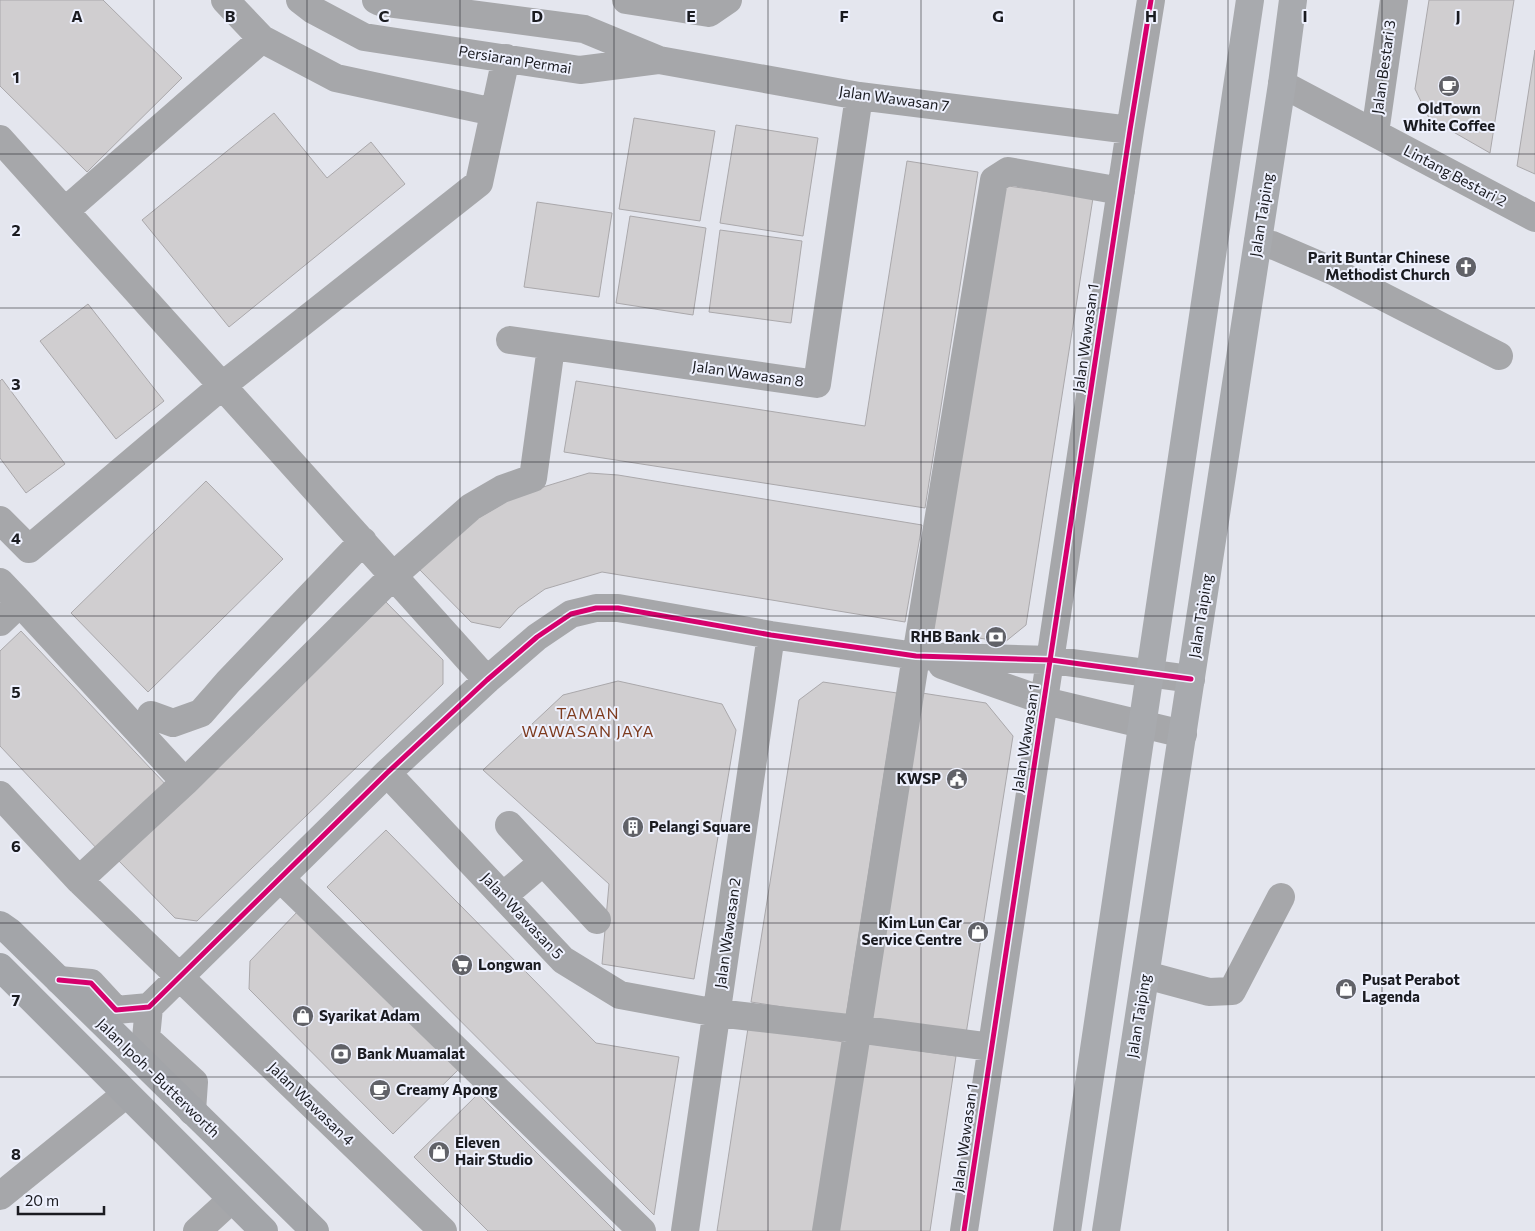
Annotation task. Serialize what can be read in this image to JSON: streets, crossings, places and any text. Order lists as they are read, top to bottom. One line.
{"streets":{"highway":["Jalan Ipoh - Butterworth"],"main road":["Jalan Taiping"],"street":["Persiaran Permai","Jalan Bestari 3","Jalan Wawasan 7","Lintang Bestari 2","Jalan Wawasan 1","Jalan Wawasan 8","Jalan Wawasan 5","Jalan Wawasan 2","Jalan Wawasan 4"]},"crossings":[["Persiaran Permai","Jalan Wawasan 7"],["Jalan Bestari 3","Lintang Bestari 2"],["Jalan Wawasan 7","Jalan Wawasan 1"],["Jalan Wawasan 7","Jalan Wawasan 8"],["Lintang Bestari 2","Jalan Taiping"],["Jalan Wawasan 1","Jalan Wawasan 5"],["Jalan Wawasan 5","Jalan Wawasan 2"]],"districts":["TAMAN WAWASAN JAYA"],"places":{"cafe":["OldTown White Coffee","Creamy Apong"],"church":["Parit Buntar Chinese Methodist Church"],"bank":["RHB Bank","Bank Muamalat"],"public building":["KWSP"],"building":["Pelangi Square"],"shop":["Kim Lun Car Service Centre","Pusat Perabot Lagenda","Syarikat Adam","Eleven Hair Studio"],"supermarket":["Longwan"]},"scale_bar":"20 m","grid":{"columns":["A","B","C","D","E","F","G","H","I","J"],"rows":["1","2","3","4","5","6","7","8"]}}
